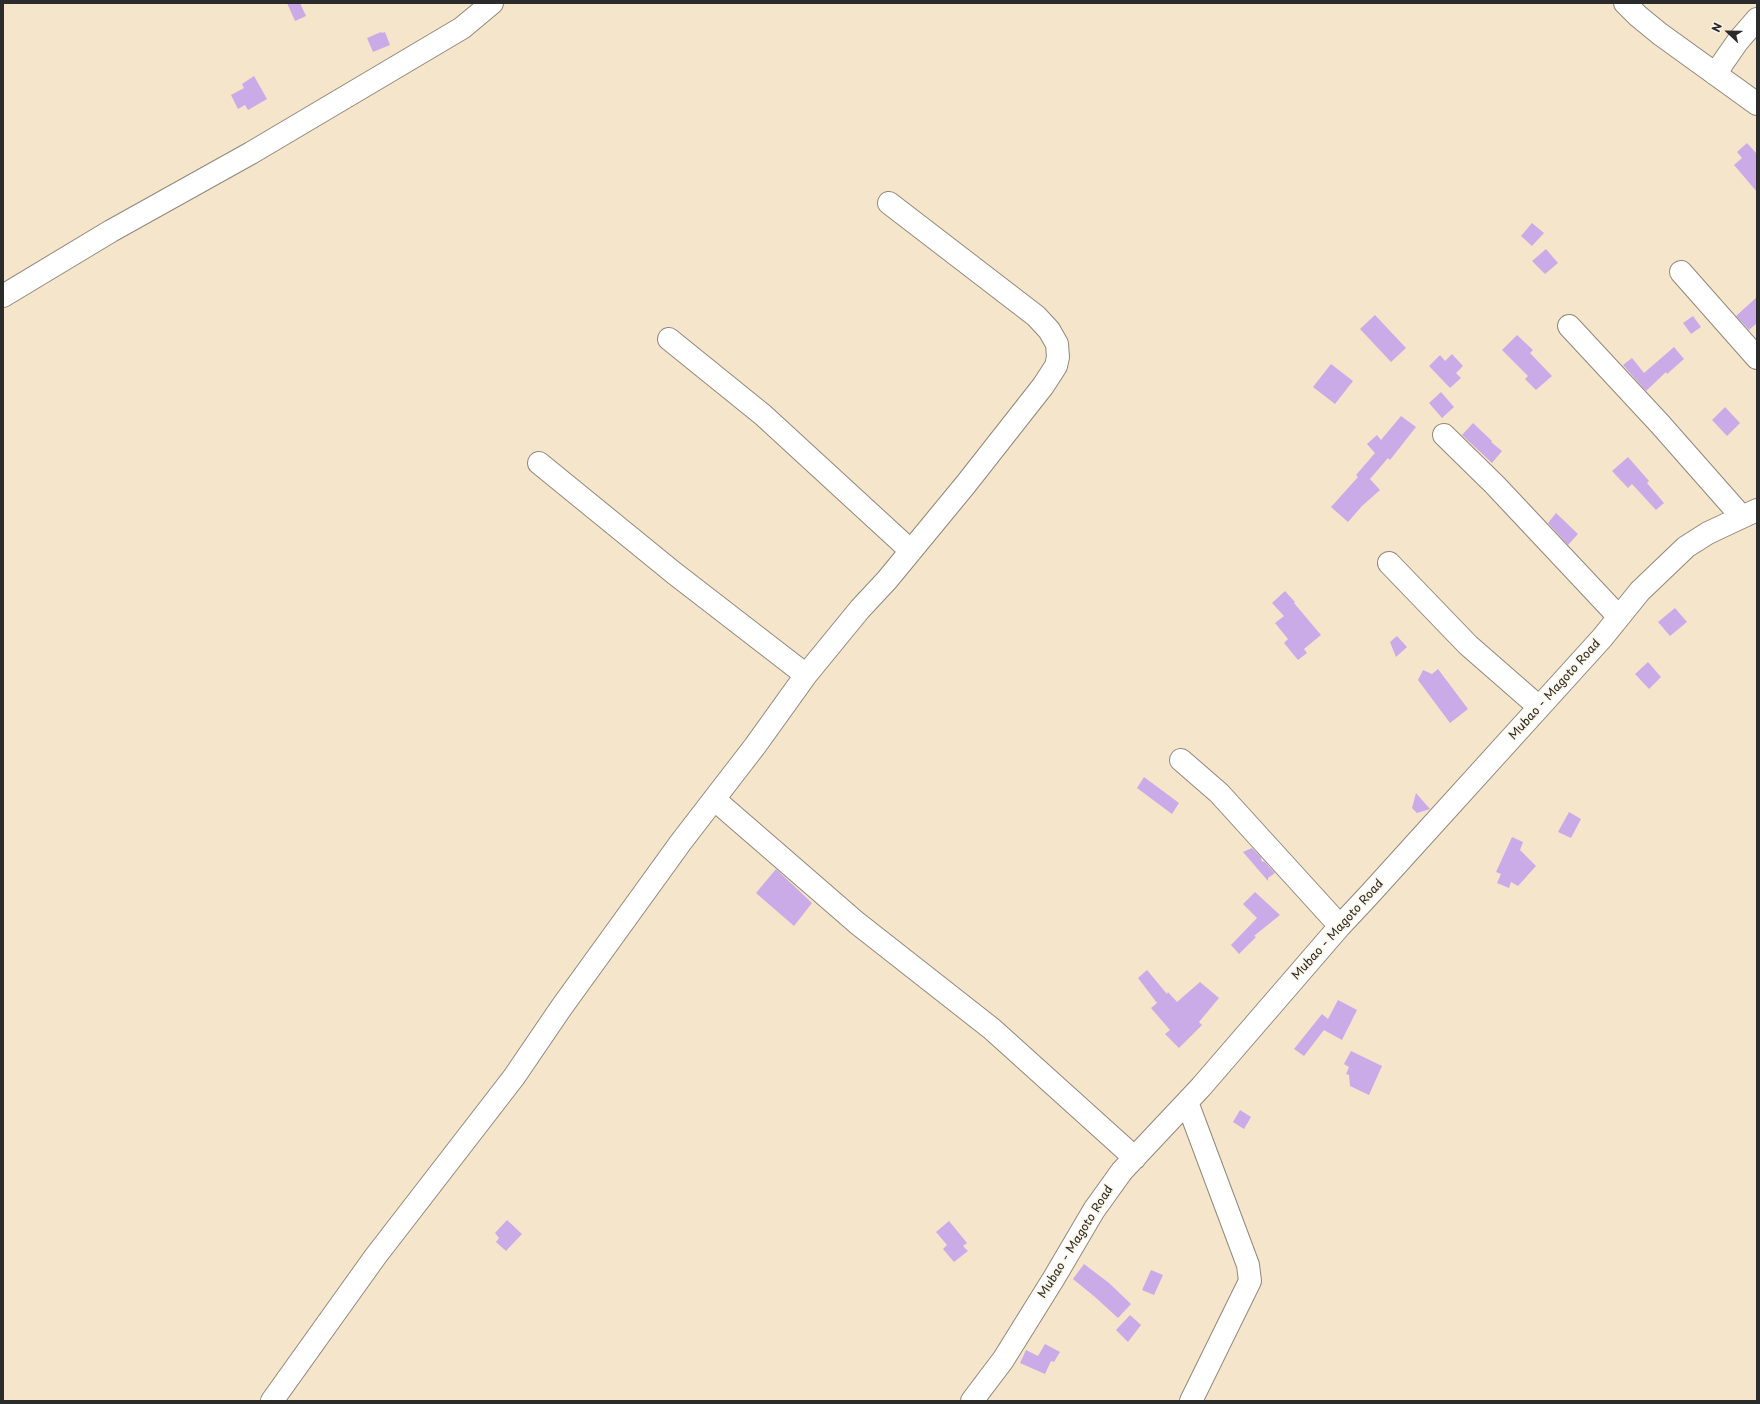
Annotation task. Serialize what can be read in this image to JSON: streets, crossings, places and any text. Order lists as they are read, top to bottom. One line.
{"streets":{"street":["Mubao - Magoto Road"]},"north":"left"}
